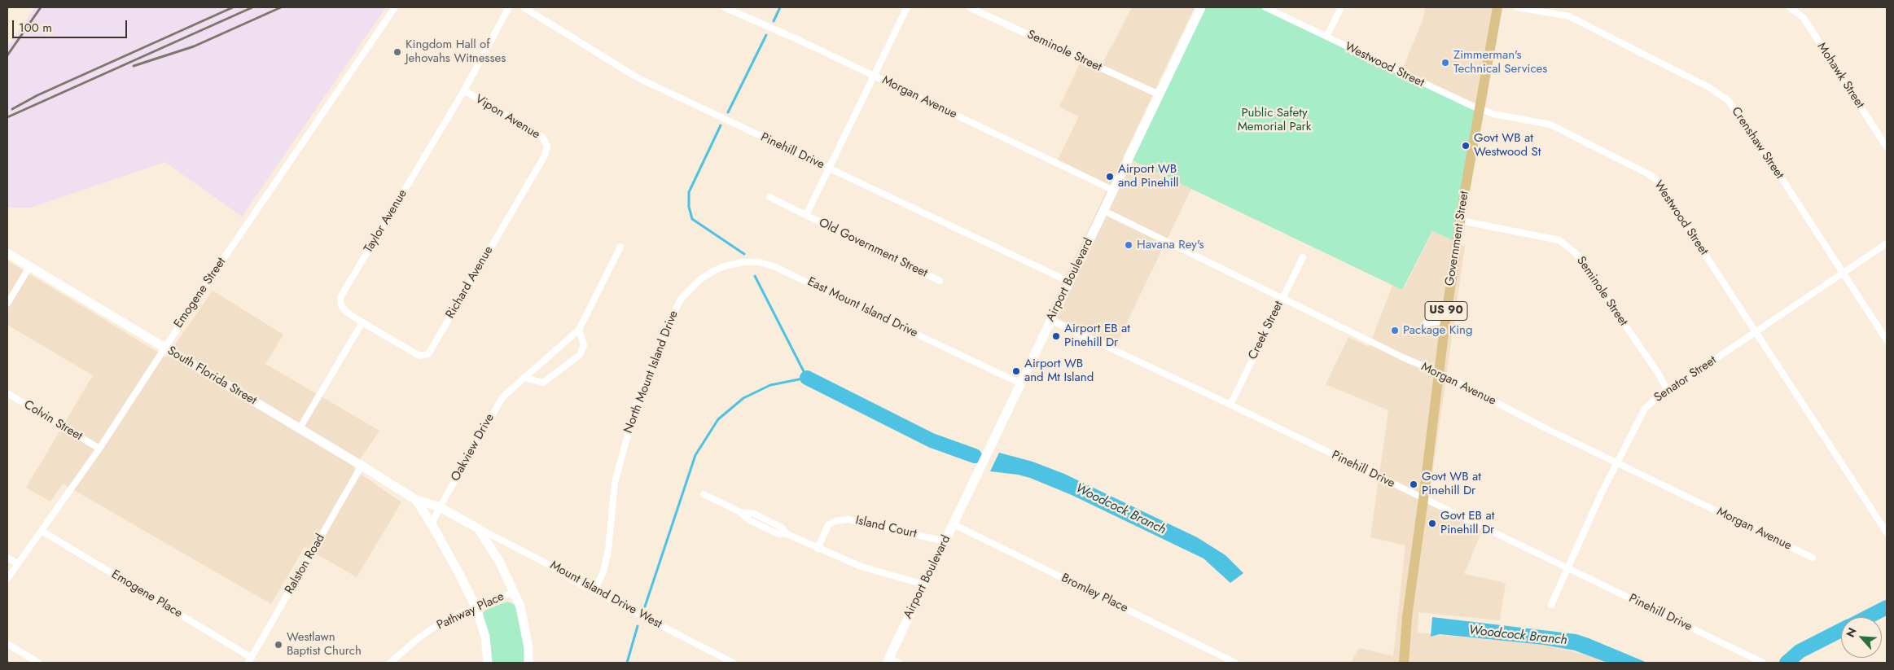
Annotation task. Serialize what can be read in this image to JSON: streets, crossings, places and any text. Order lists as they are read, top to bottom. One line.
{"streets":{"main road":["Government Street","US 90"],"street":["Seminole Street","Westwood Street","Mohawk Street","Morgan Avenue","Vipon Avenue","Crenshaw Street","Pinehill Drive","Taylor Avenue","Old Government Street","Airport Boulevard","Richard Avenue","Emogene Street","East Mount Island Drive","Creek Street","North Mount Island Drive","South Florida Street","Senator Street","Colvin Street","Oakview Drive","Island Court","Ralston Road","Bromley Place","Emogene Place","Mount Island Drive West","Pathway Place"]},"crossings":[["Seminole Street","Government Street"],["Seminole Street","Airport Boulevard"],["Seminole Street","Senator Street"],["Westwood Street","Government Street"],["Westwood Street","Senator Street"],["Morgan Avenue","Government Street"],["Morgan Avenue","Old Government Street"],["Morgan Avenue","Airport Boulevard"],["Morgan Avenue","Creek Street"],["Morgan Avenue","Senator Street"],["Vipon Avenue","Taylor Avenue"],["Vipon Avenue","Richard Avenue"],["Crenshaw Street","Senator Street"],["Pinehill Drive","Government Street"],["Pinehill Drive","Old Government Street"],["Pinehill Drive","Airport Boulevard"],["Pinehill Drive","Creek Street"],["Pinehill Drive","Senator Street"],["Taylor Avenue","Richard Avenue"],["Airport Boulevard","East Mount Island Drive"],["Airport Boulevard","Island Court"],["Airport Boulevard","Bromley Place"],["Emogene Street","South Florida Street"],["Emogene Street","Colvin Street"],["Emogene Street","Emogene Place"],["East Mount Island Drive","North Mount Island Drive"],["North Mount Island Drive","Mount Island Drive West"],["South Florida Street","Oakview Drive"],["South Florida Street","Ralston Road"],["South Florida Street","Mount Island Drive West"],["South Florida Street","Pathway Place"],["Ralston Road","Emogene Place"]],"water":["Woodcock Branch"],"parks":["Public Safety Memorial Park"],"places":["Kingdom Hall of Jehovahs Witnesses","Zimmerman's Technical Services","Govt WB at Westwood St","Airport WB and Pinehill","Havana Rey's","Package King","Airport EB at Pinehill Dr","Airport WB and Mt Island","Govt WB at Pinehill Dr","Govt EB at Pinehill Dr","Westlawn Baptist Church"],"scale_bar":"100 m","north":"top left"}
